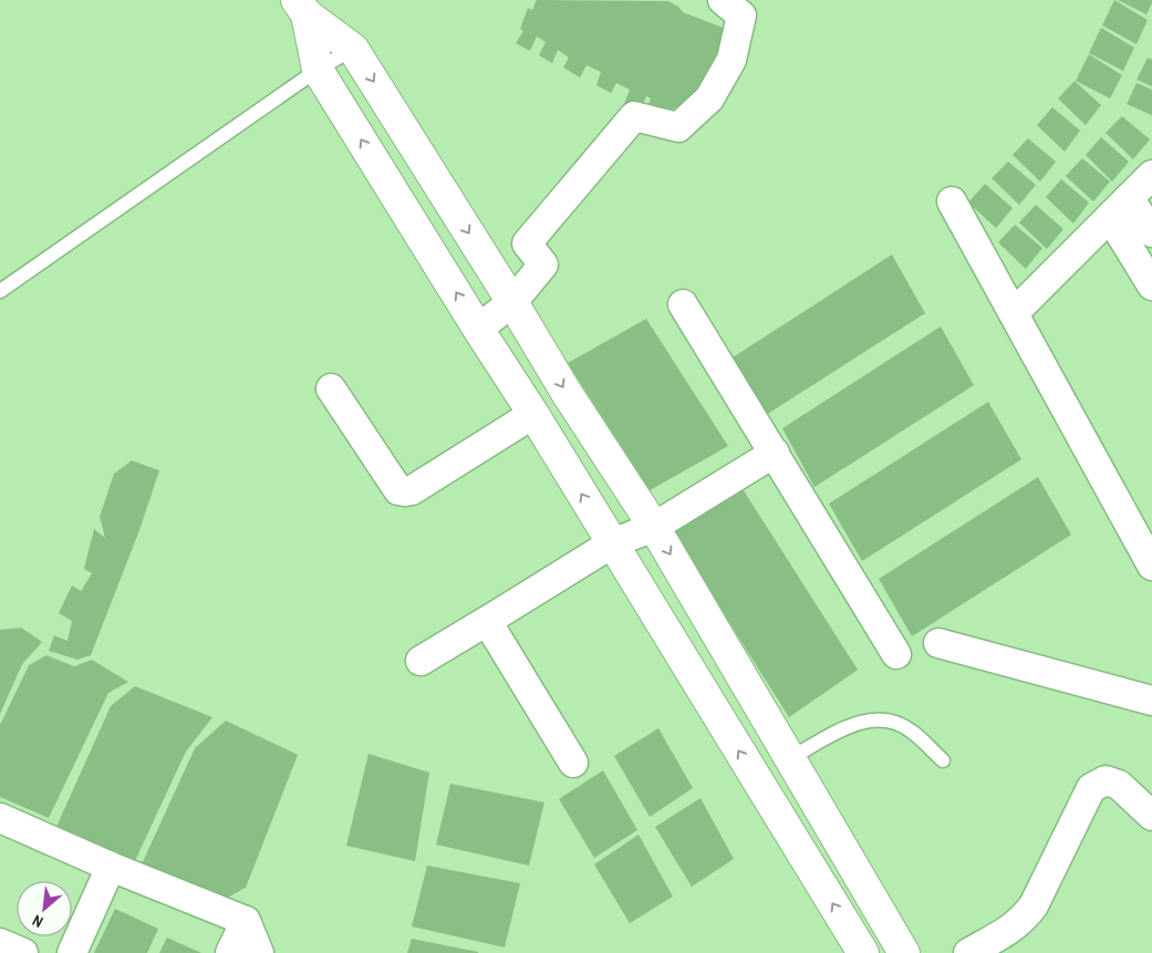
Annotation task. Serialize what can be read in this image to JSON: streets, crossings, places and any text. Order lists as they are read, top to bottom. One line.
{"north":"bottom left"}
